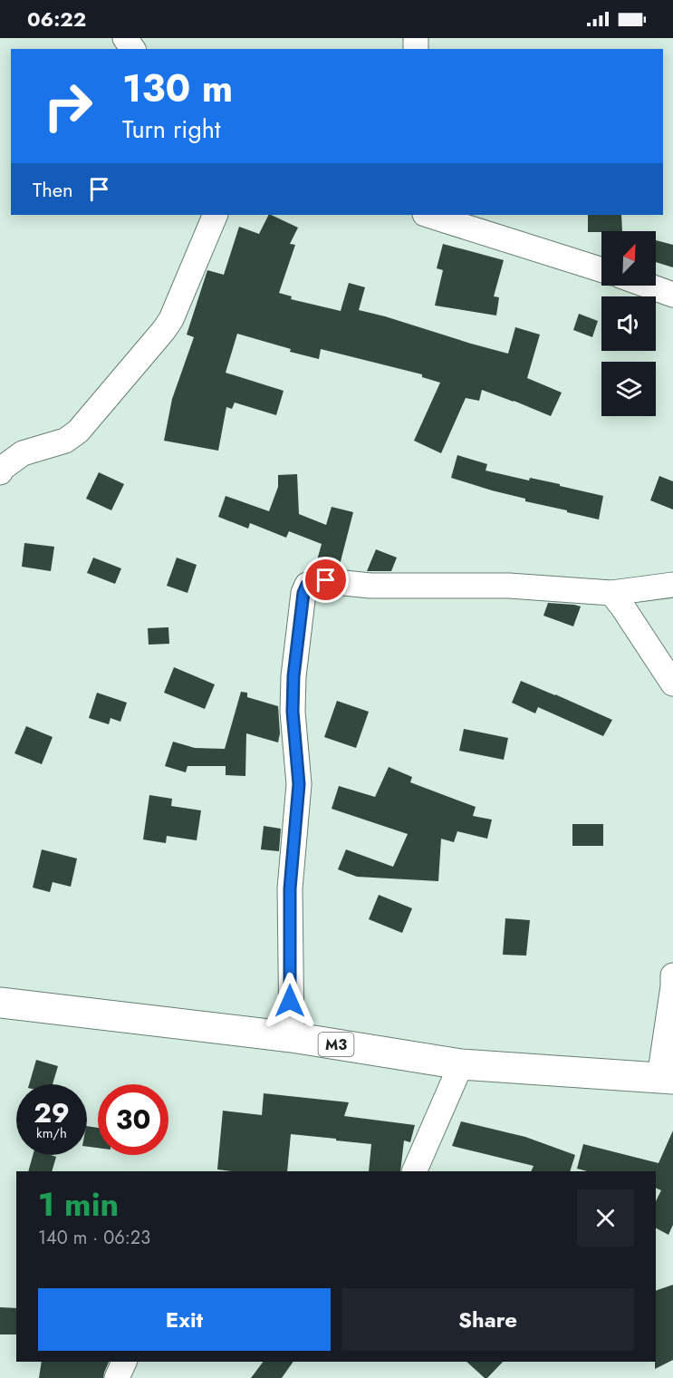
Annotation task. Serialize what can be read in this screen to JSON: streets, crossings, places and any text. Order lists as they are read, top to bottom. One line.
{"streets":{"highway":["M3"]},"north":"top right","page":{"status":"06:22","turn":["130 m","Turn right"],"then":"Then","speed":"29 km/h","limit":"30","heading":["1 min","140 m · 06:23"],"buttons":["Exit","Share"]}}
